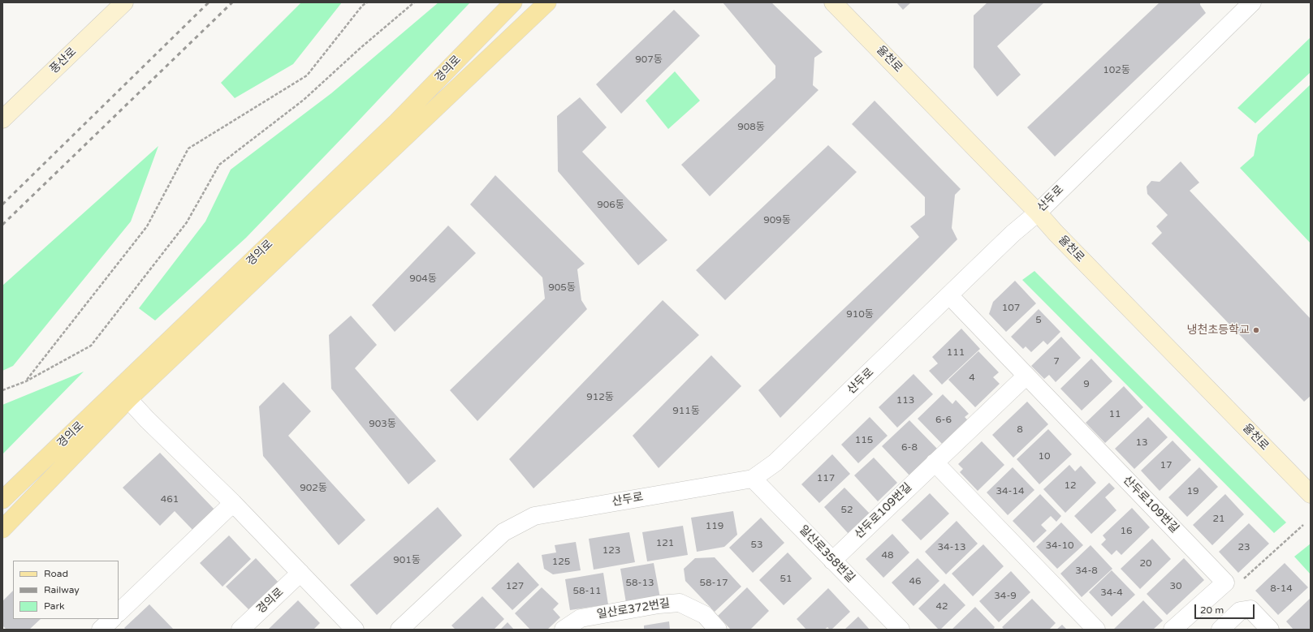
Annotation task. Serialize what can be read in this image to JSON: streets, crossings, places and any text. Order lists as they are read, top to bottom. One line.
{"streets":{"main road":["율천로","풍산로","경의로"],"street":["산두로","산두로109번길","일산로358번길","일산로372번길"]},"crossings":[["율천로","산두로"],["산두로","산두로109번길"],["산두로","일산로358번길"],["산두로109번길","일산로358번길"]],"places":["냉천초등학교"],"house_numbers":["907동","102동","908동","906동","909동","904동","905동","107","910동","5","111","7","4","9","912동","113","911동","11","6-6","903동","8","115","13","6-8","10","17","117","12","902동","34-14","19","461","52","21","119","16","121","53","34-10","34-13","23","123","48","901동","125","20","34-8","51","46","58-13","58-17","127","30","8-14","58-11","34-4","34-9","42"],"legend":["Road","Railway","Park"],"scale_bar":"20 m"}
